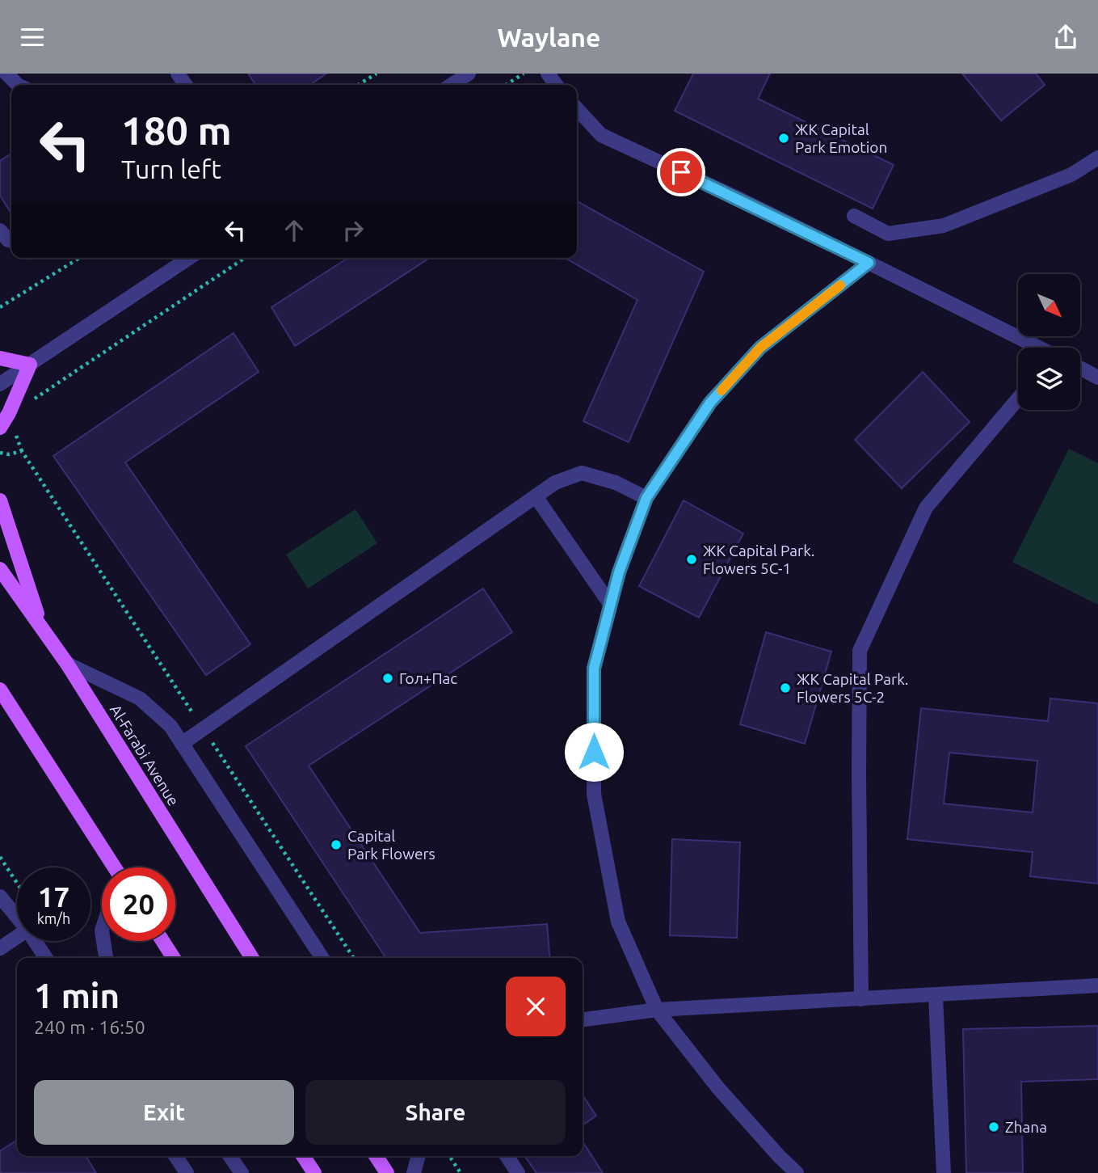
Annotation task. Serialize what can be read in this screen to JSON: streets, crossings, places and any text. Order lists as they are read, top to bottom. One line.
{"streets":{"main road":["Al-Farabi Avenue"]},"places":["ЖК Capital Park Emotion","ЖК Capital Park. Flowers 5C-1","Гол+Пас","ЖК Capital Park. Flowers 5C-2","Capital Park Flowers","Zhana"],"north":"bottom right","page":{"header":"Waylane","turn":["180 m","Turn left"],"speed":"17 km/h","limit":"20","heading":["1 min","240 m · 16:50"],"buttons":["Exit","Share"]}}
